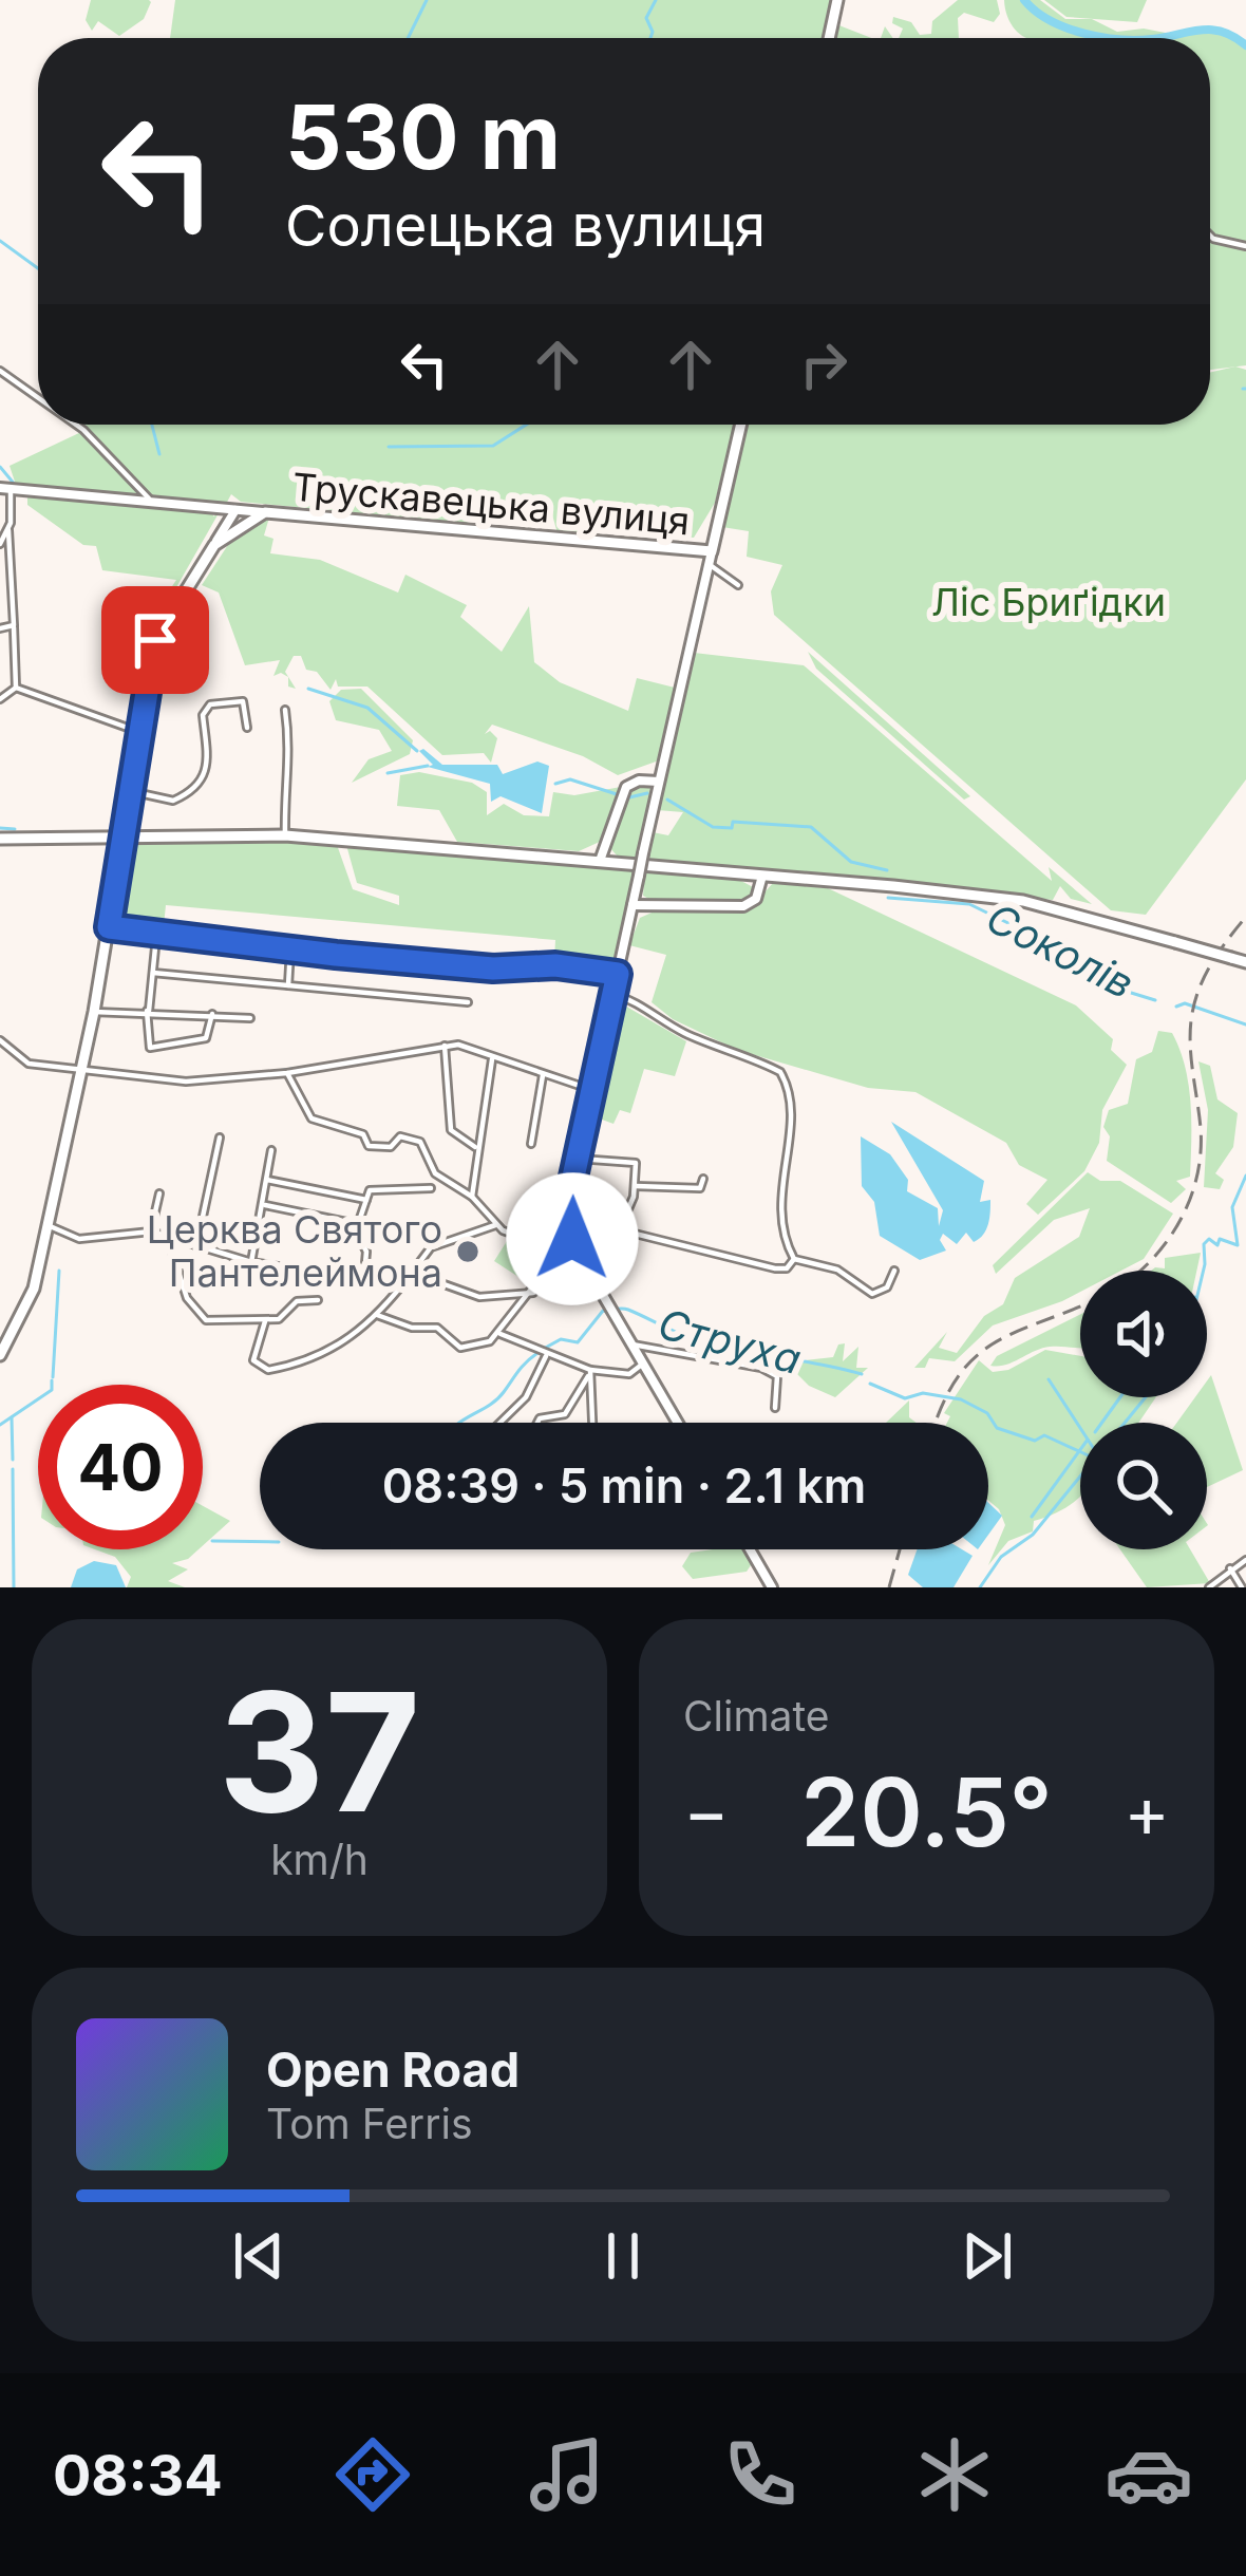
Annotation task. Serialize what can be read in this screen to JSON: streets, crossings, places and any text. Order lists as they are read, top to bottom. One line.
{"streets":{"main road":["Трускавецька вулиця"]},"water":["Соколів","Струха"],"parks":["Ліс Бриґідки"],"places":["Церква Святого Пантелеймона"],"page":{"turn":["530 m","Солецька вулиця"],"limit":"40","trip":"08:39 · 5 min · 2.1 km","tile":[["37","km/h"],"Climate"],"heat":["−","20.5°","+"],"song":["Open Road","Tom Ferris"],"tabs":"08:34"}}
